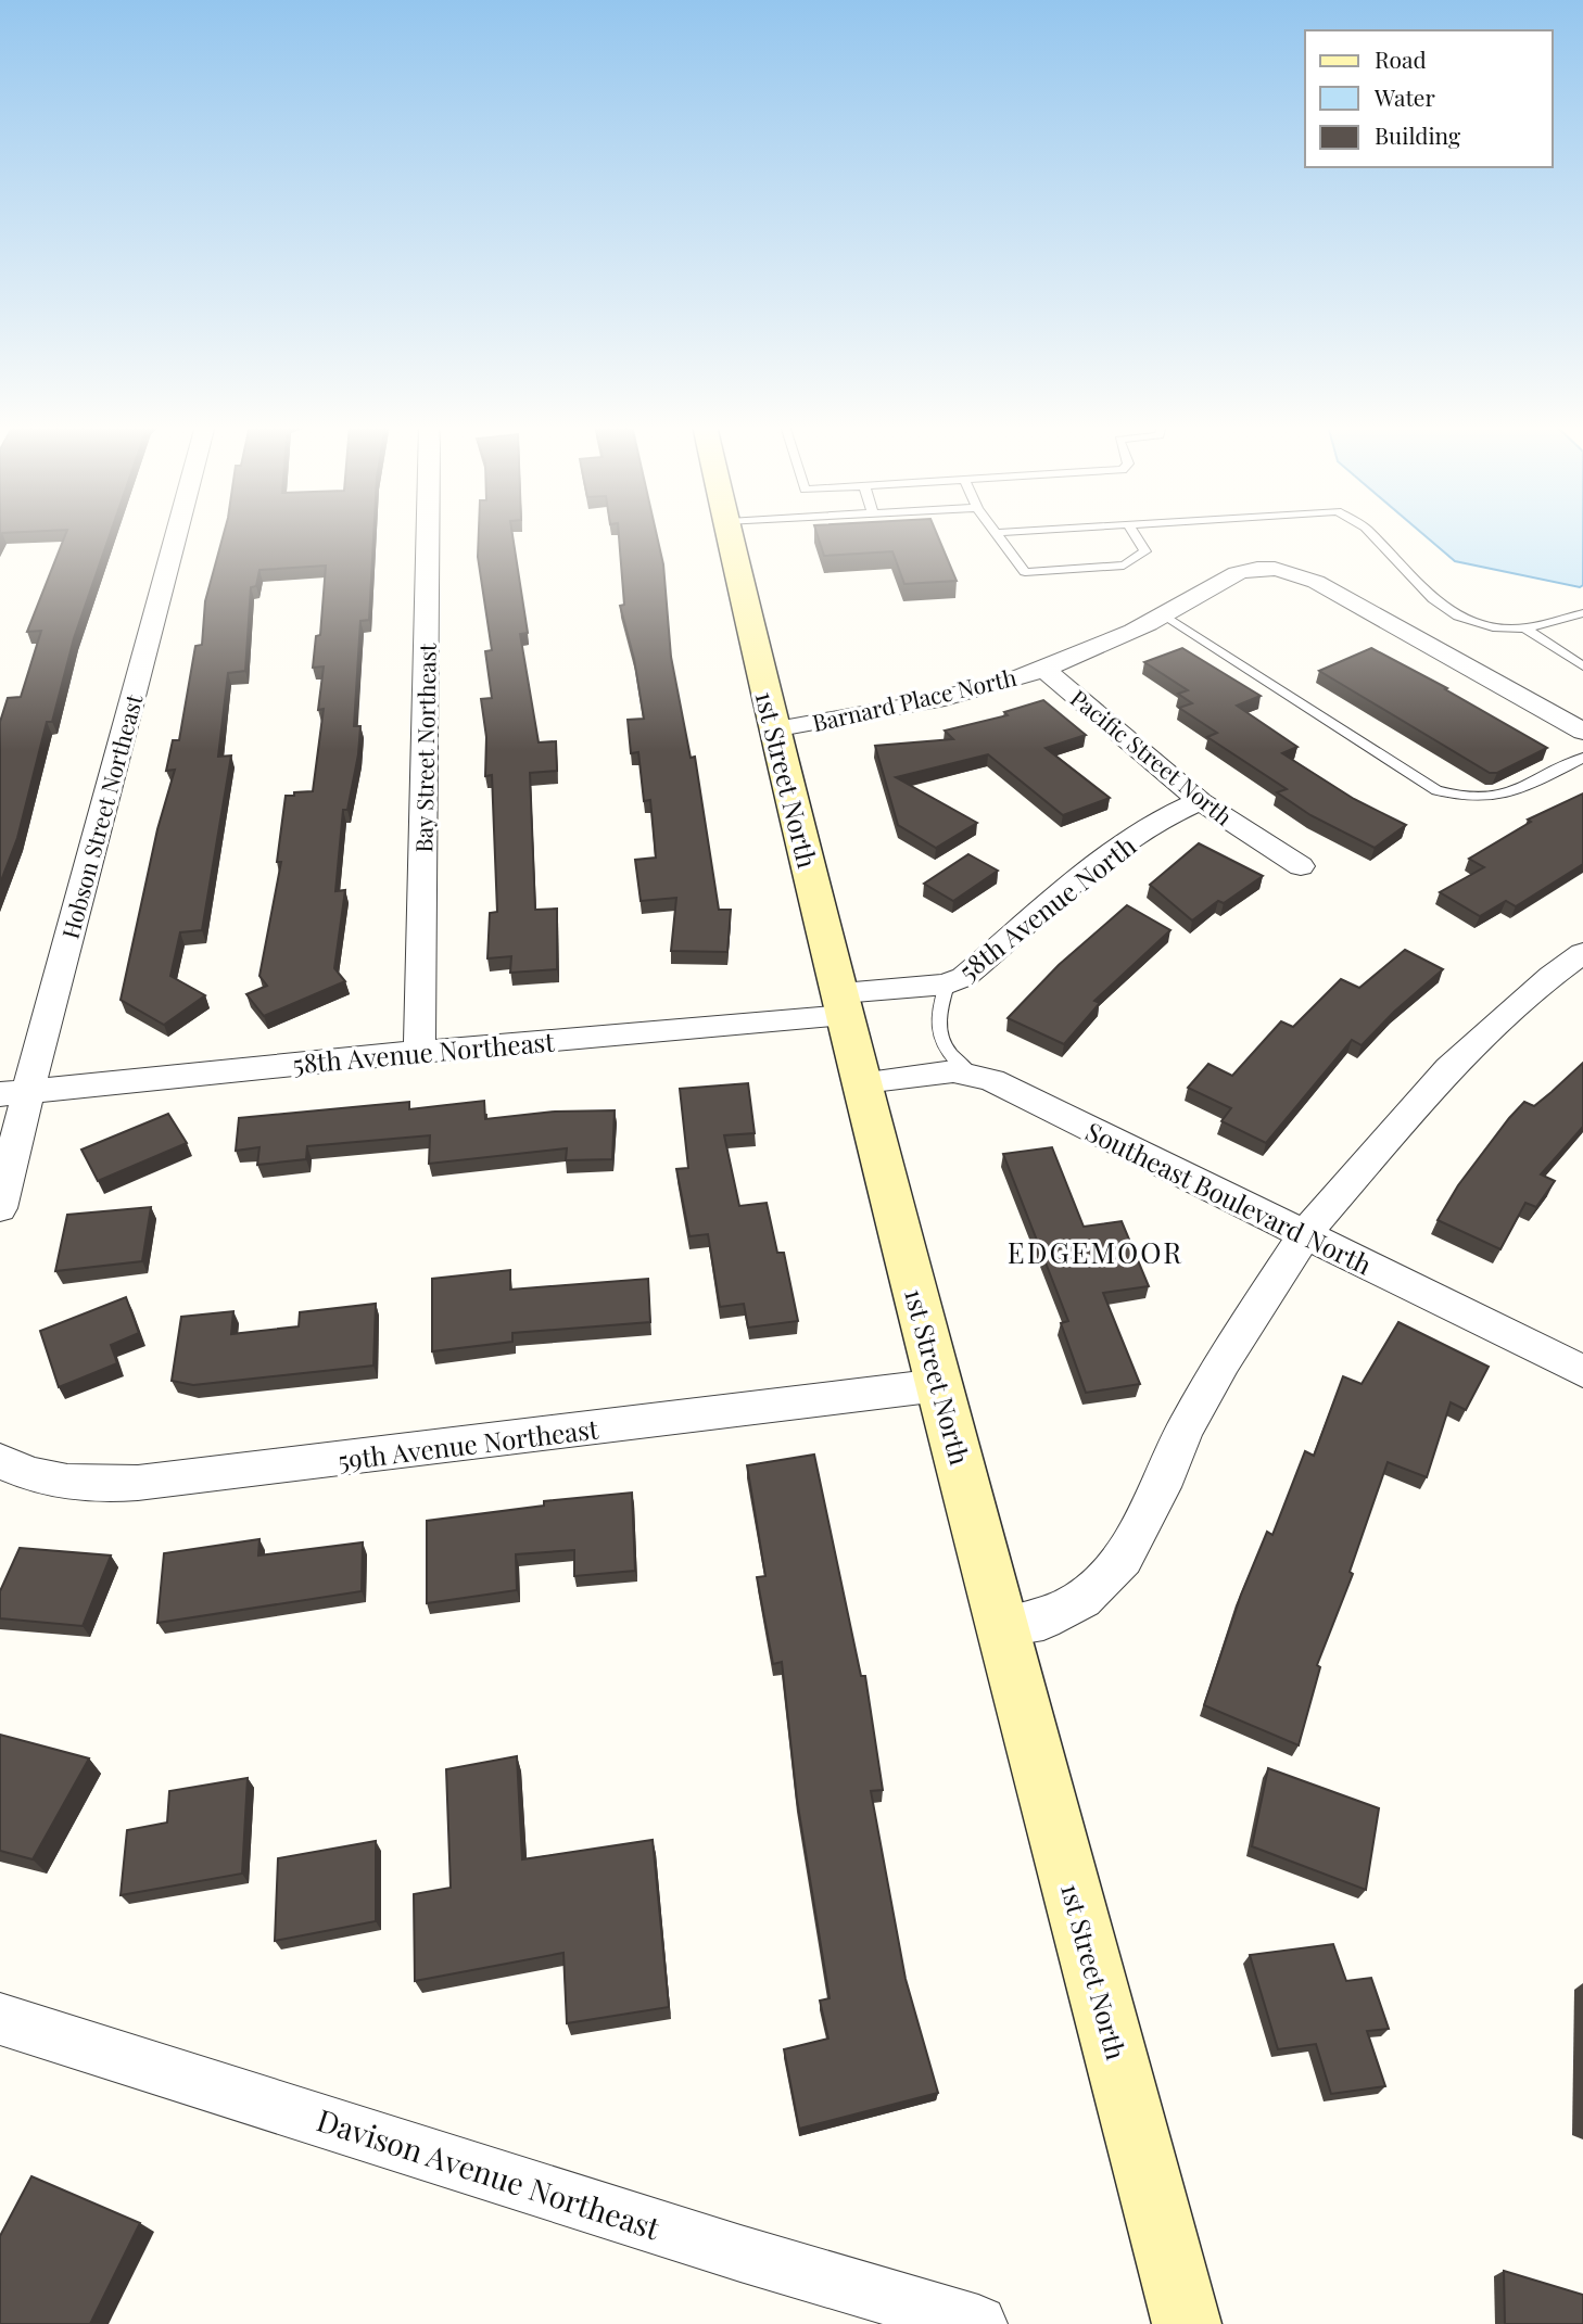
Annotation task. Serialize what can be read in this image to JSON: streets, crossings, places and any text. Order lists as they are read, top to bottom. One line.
{"streets":{"street":["Barnard Place North","Bay Street Northeast","Pacific Street North","1st Street North","Hobson Street Northeast","58th Avenue North","58th Avenue Northeast","Southeast Boulevard North","59th Avenue Northeast","Davison Avenue Northeast"]},"crossings":[["Barnard Place North","Pacific Street North"],["Barnard Place North","1st Street North"],["Bay Street Northeast","58th Avenue Northeast"],["Pacific Street North","58th Avenue North"],["1st Street North","58th Avenue North"],["1st Street North","58th Avenue Northeast"],["1st Street North","Southeast Boulevard North"],["1st Street North","59th Avenue Northeast"],["Hobson Street Northeast","58th Avenue Northeast"],["58th Avenue North","58th Avenue Northeast"]],"districts":["EDGEMOOR"],"legend":["Road","Water","Building"]}
